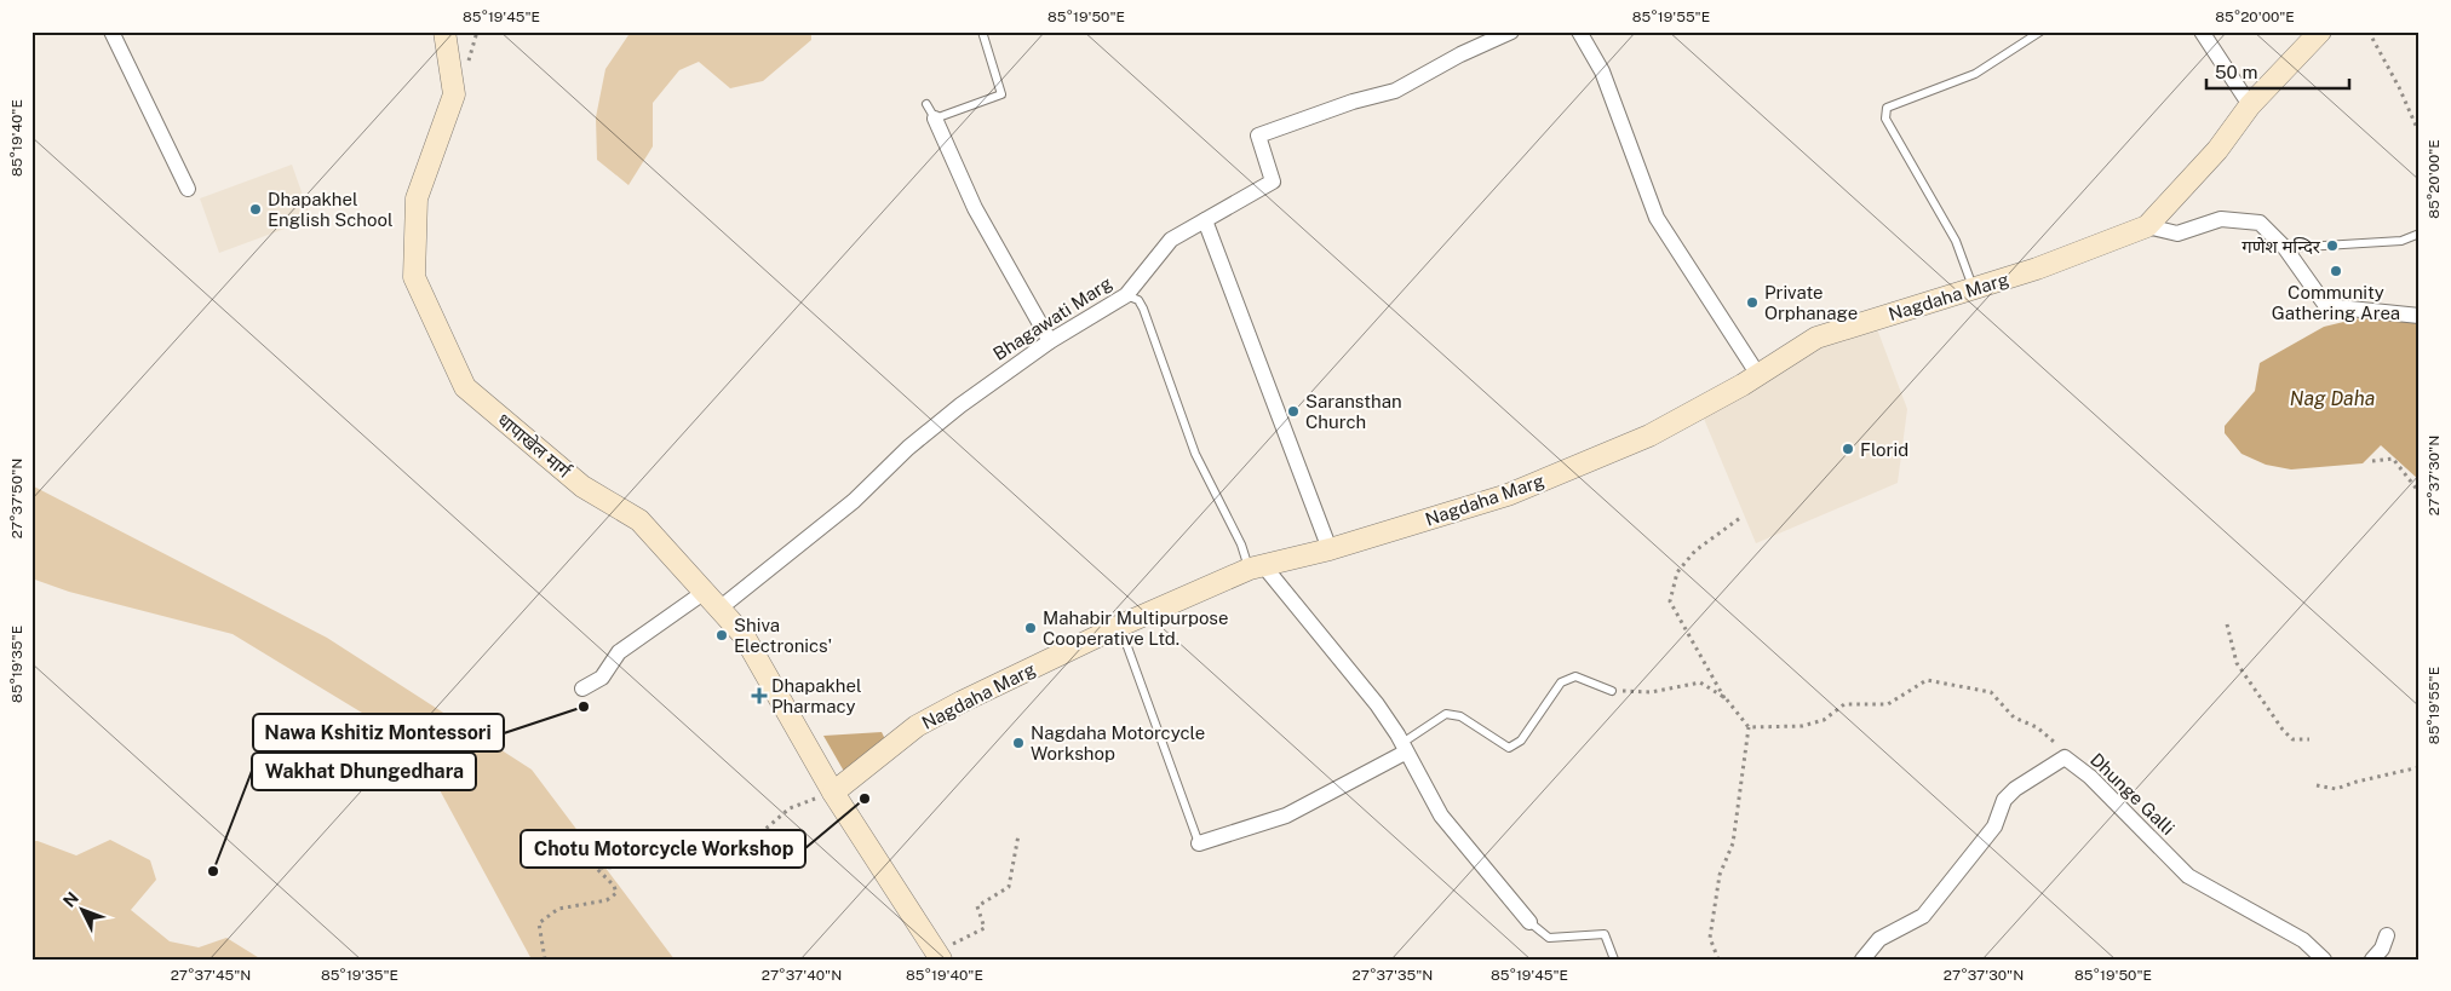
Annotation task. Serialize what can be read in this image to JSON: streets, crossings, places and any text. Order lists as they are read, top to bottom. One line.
{"streets":{"street":["Nagdaha Marg","Bhagawati Marg","धापाखेल मार्ग","Dhunge Galli"]},"crossings":[["Nagdaha Marg","धापाखेल मार्ग"],["Bhagawati Marg","धापाखेल मार्ग"]],"water":["Nag Daha"],"places":{"other":["Dhapakhel English School","गणेश मन्दिर","Community Gathering Area","Private Orphanage","Saransthan Church","Florid","Mahabir Multipurpose Cooperative Ltd.","Shiva Electronics'","Nawa Kshitiz Montessori","Nagdaha Motorcycle Workshop","Chotu Motorcycle Workshop","Wakhat Dhungedhara"],"health":["Dhapakhel Pharmacy"]},"scale_bar":"50 m","north":"top left","coordinates":["85°19'45\"E","85°19'50\"E","85°19'55\"E","85°20'00\"E","85°19'40\"E","27°37'30\"N","27°37'50\"N","85°19'35\"E","27°37'45\"N","27°37'40\"N","27°37'35\"N"]}
